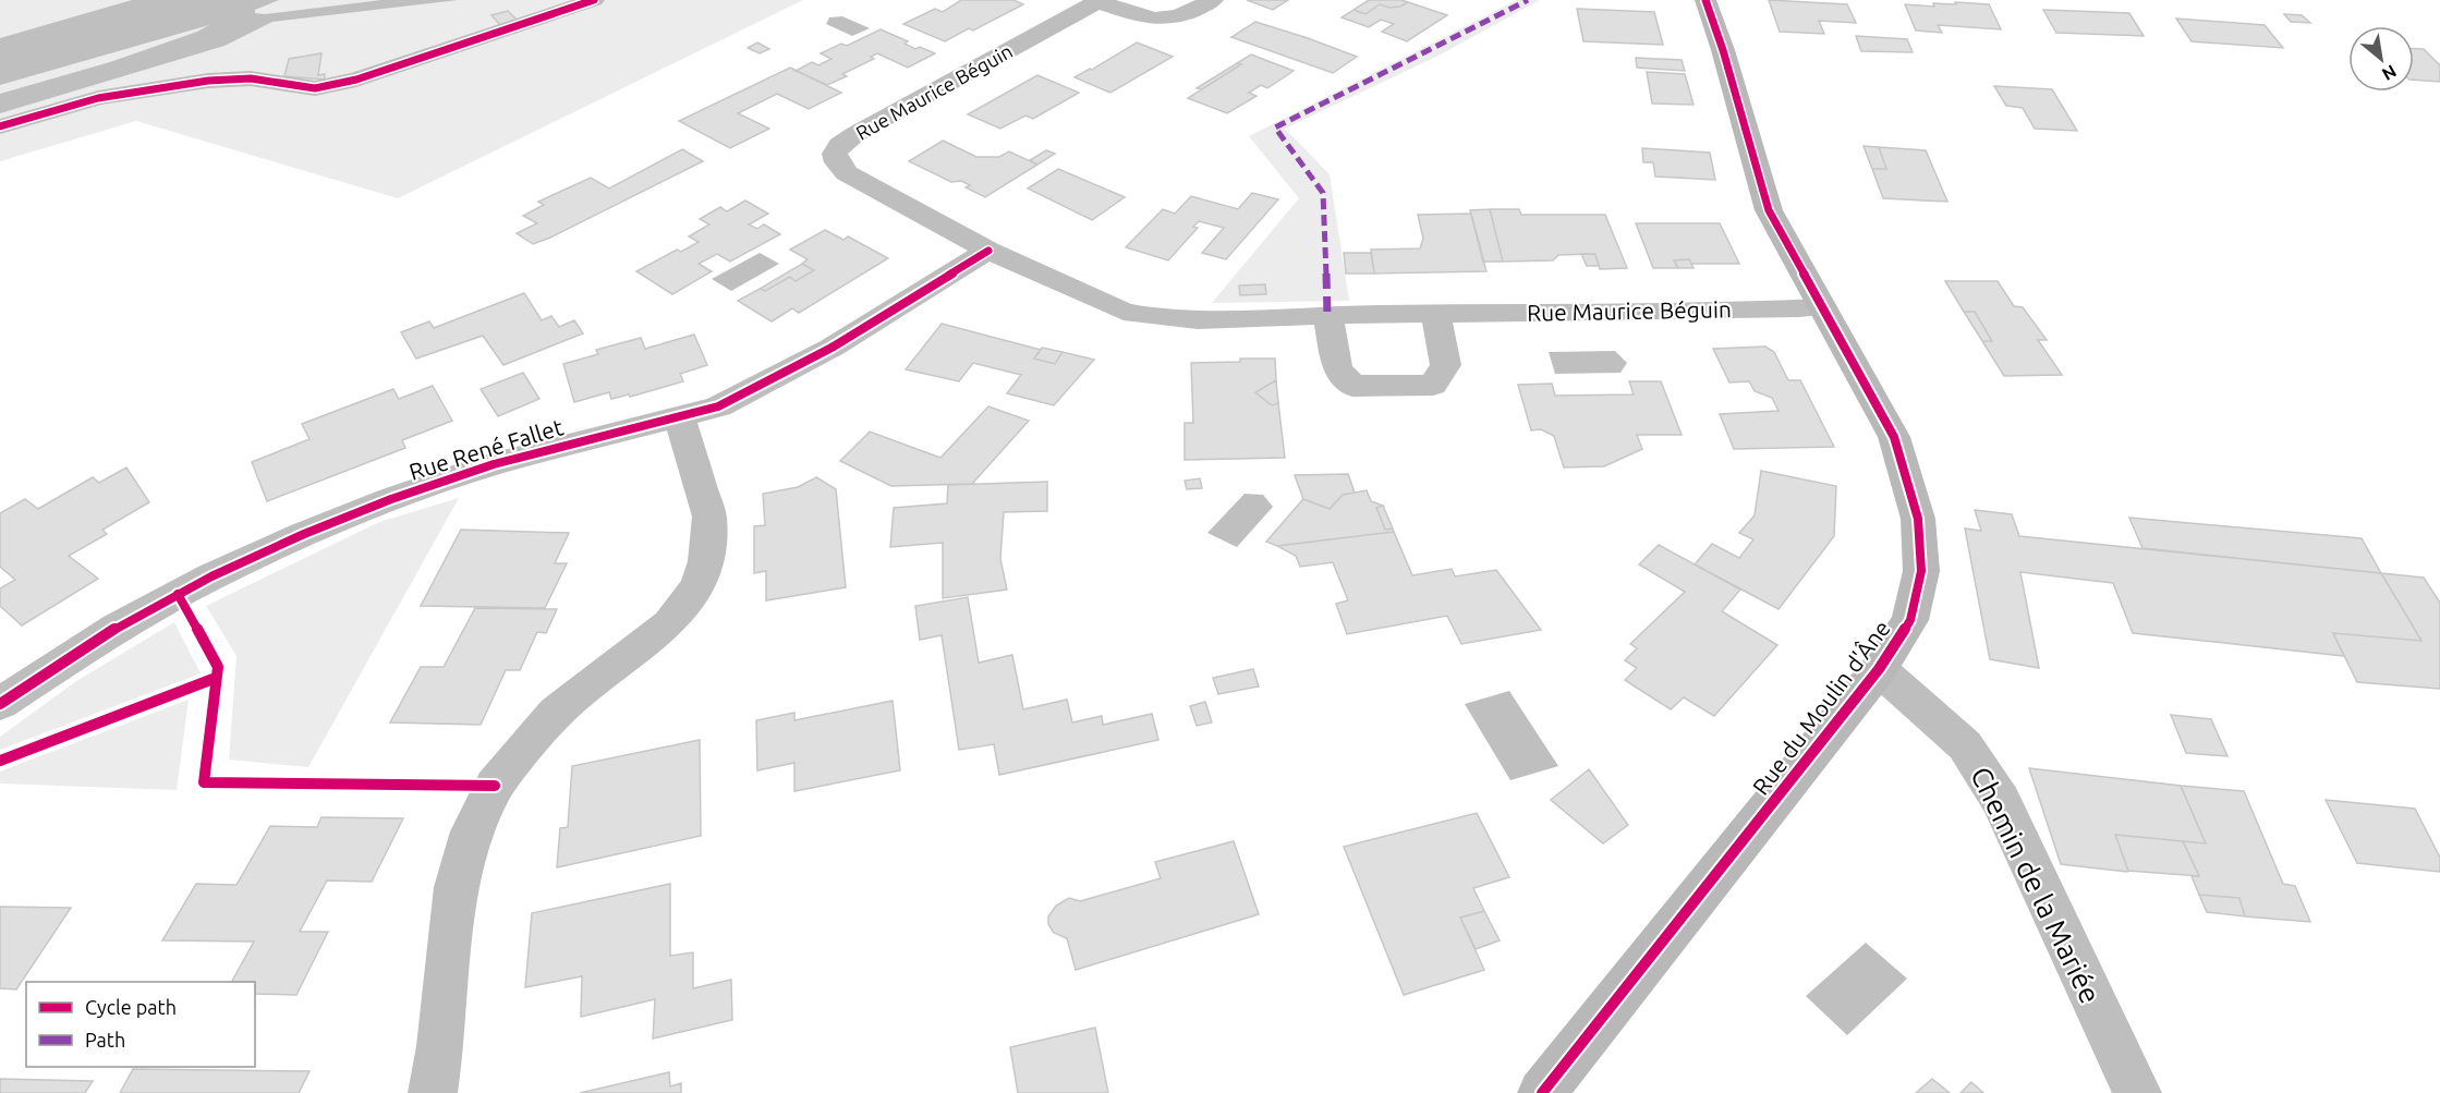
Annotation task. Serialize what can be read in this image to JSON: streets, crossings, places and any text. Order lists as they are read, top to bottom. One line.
{"streets":{"street":["Rue Maurice Béguin","Rue René Fallet","Rue du Moulin d'Âne","Chemin de la Mariée"]},"crossings":[["Rue Maurice Béguin","Rue René Fallet"],["Rue Maurice Béguin","Rue du Moulin d'Âne"],["Rue du Moulin d'Âne","Chemin de la Mariée"]],"legend":["Cycle path","Path"],"north":"bottom right"}
